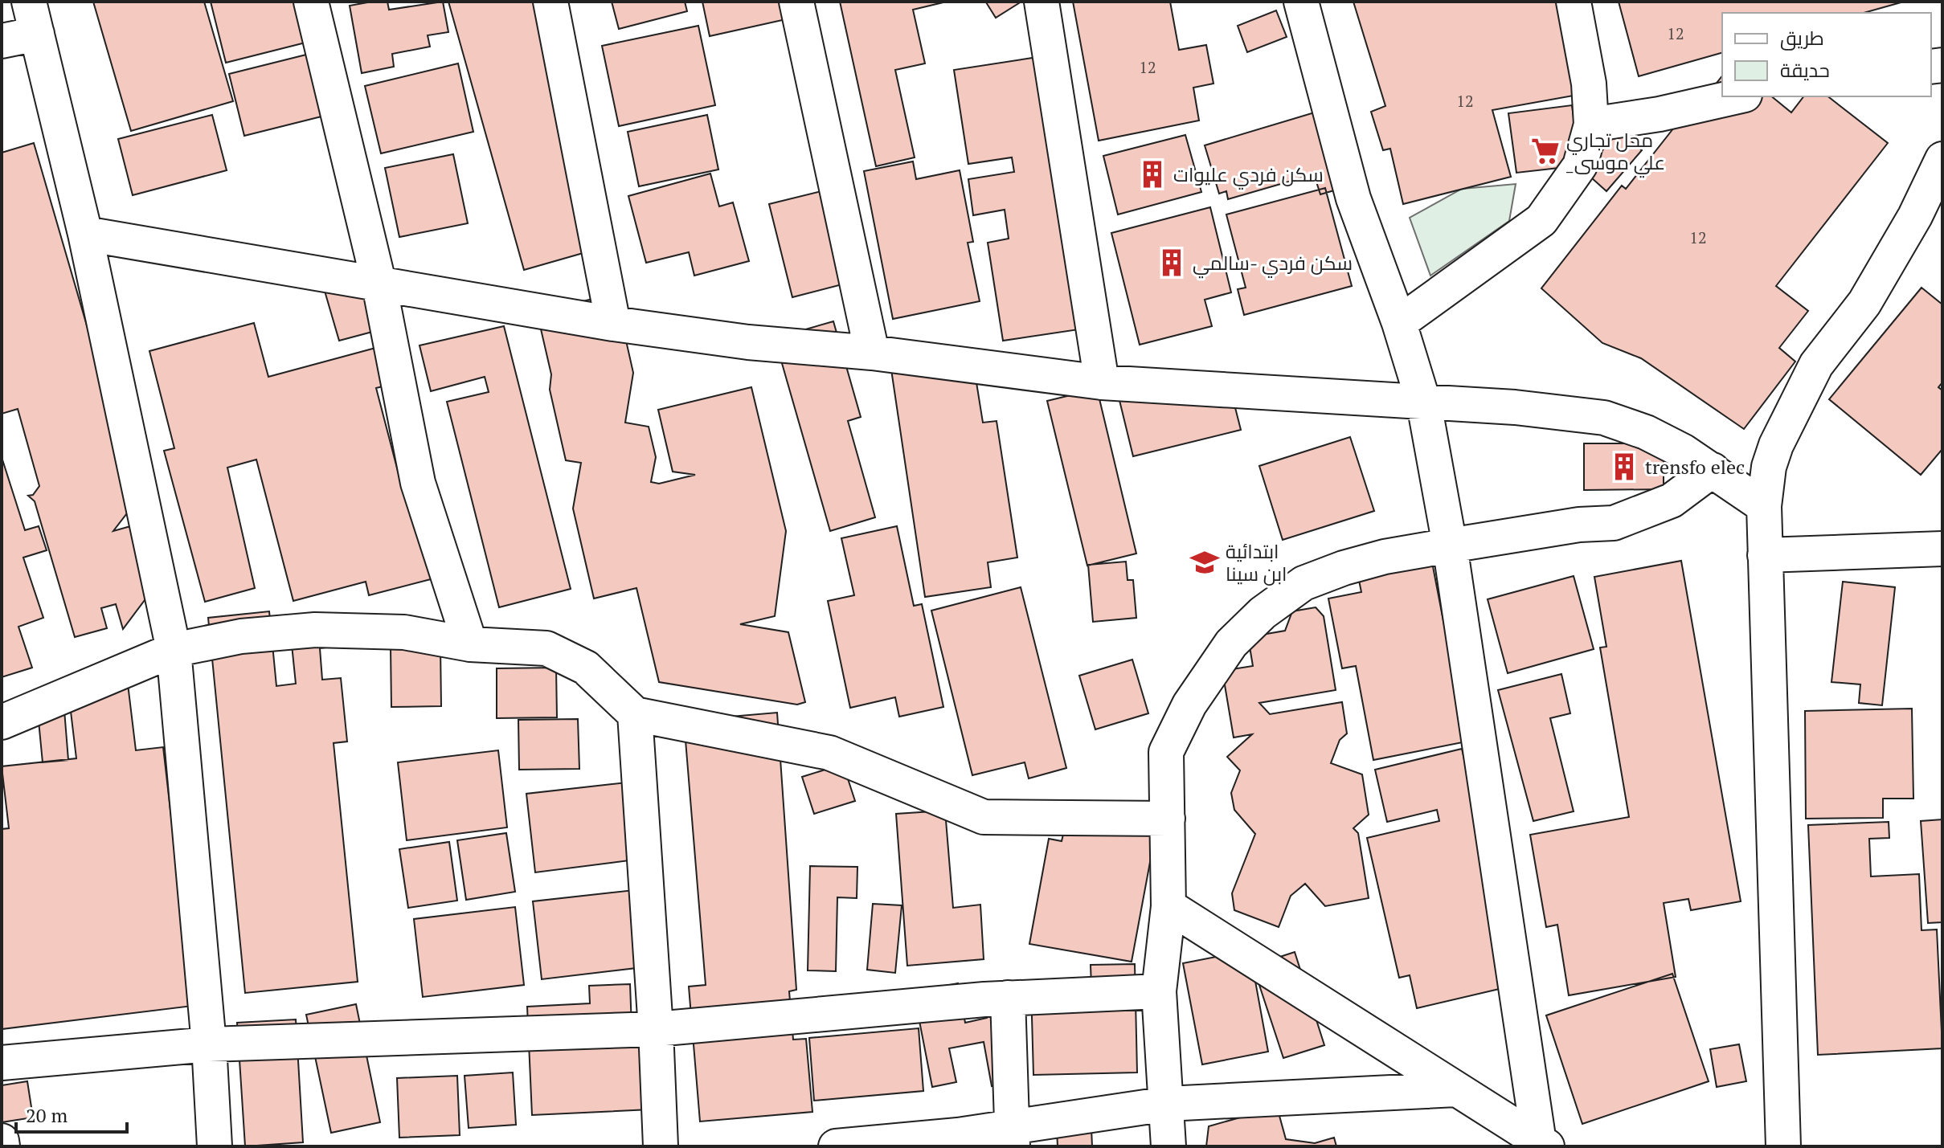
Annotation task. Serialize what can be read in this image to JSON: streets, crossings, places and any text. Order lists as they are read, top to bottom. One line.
{"places":{"supermarket":["محل تجاري _علي موسى"],"building":["سكن فردي عليوات","سكن فردي -سالمي","trensfo elec"],"school or university":["ابتدائية ابن سينا"]},"house_numbers":["12","12","12","12"],"legend":["طريق","حديقة"],"scale_bar":"20 m"}
